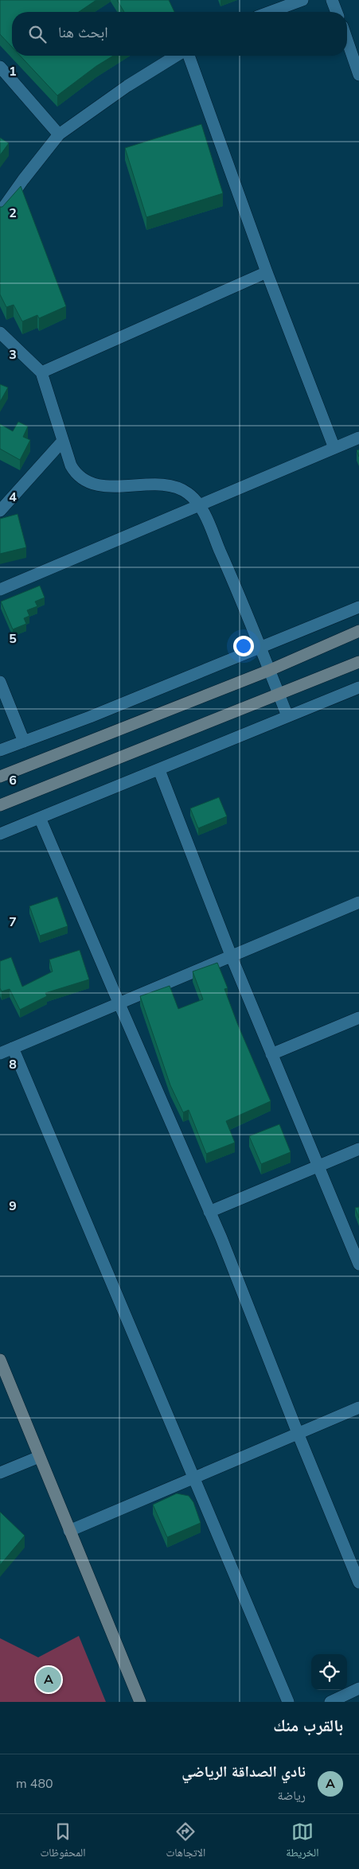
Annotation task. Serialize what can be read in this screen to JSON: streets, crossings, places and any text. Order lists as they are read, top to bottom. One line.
{"page":{"search":"ابحث هنا","pins":"A","heading":"بالقرب منك","list":[{"mark":"A","name":"نادي الصداقة الرياضي","note":"رياضة","value":"480 m"}],"nav":["الخريطة","الاتجاهات","المحفوظات"]},"grid":{"rows":["1","2","3","4","5","6","7","8","9"]}}
